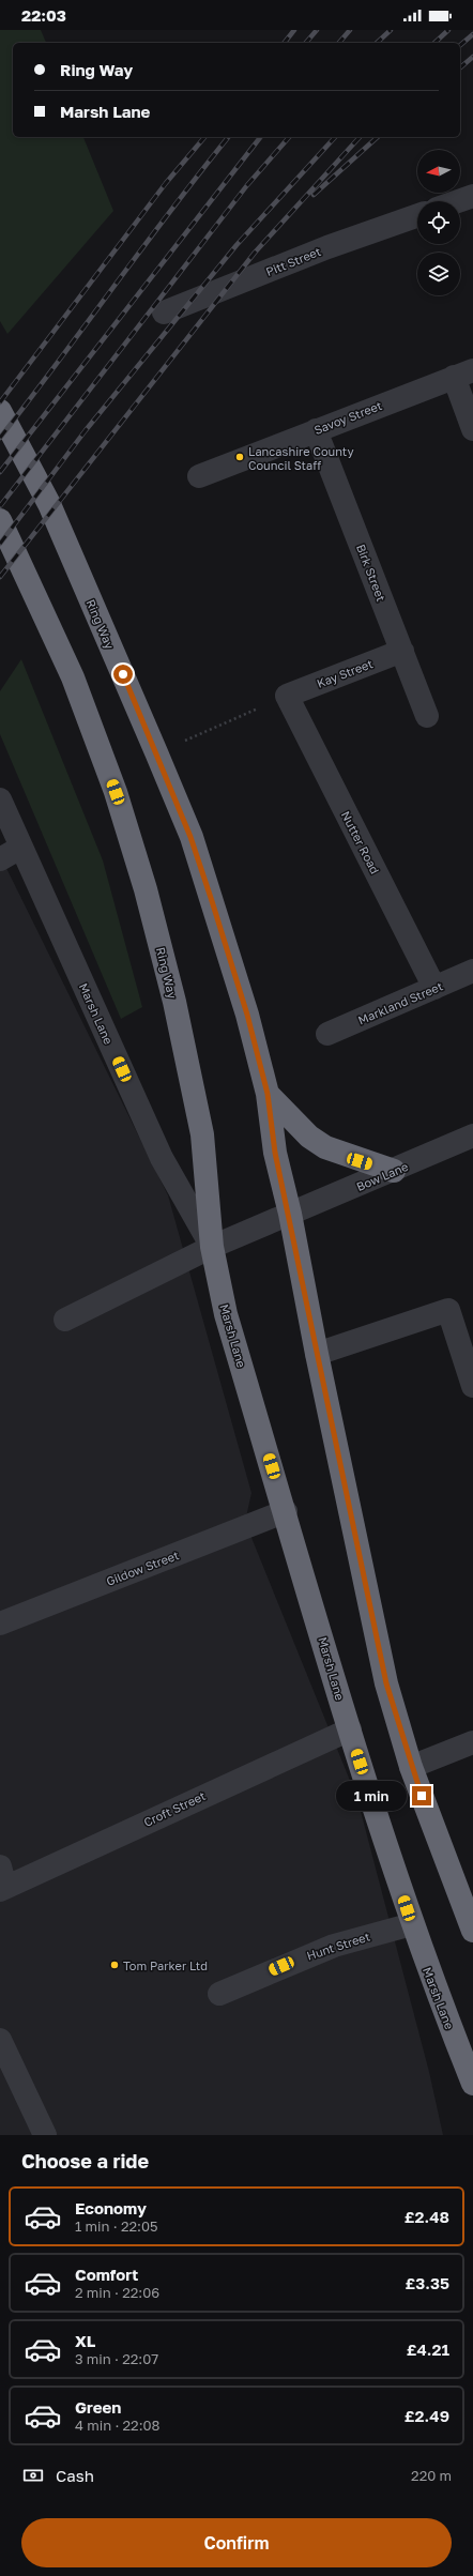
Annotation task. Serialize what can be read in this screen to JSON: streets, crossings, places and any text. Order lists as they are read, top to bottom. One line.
{"streets":{"highway":["Ring Way","Marsh Lane"],"street":["Pitt Street","Savoy Street","Birk Street","Kay Street","Nutter Road","Markland Street","Bow Lane","Gildow Street","Croft Street","Hunt Street"]},"crossings":[["Savoy Street","Birk Street"],["Birk Street","Kay Street"],["Ring Way","Marsh Lane"],["Ring Way","Bow Lane"],["Kay Street","Nutter Road"],["Nutter Road","Markland Street"],["Marsh Lane","Gildow Street"],["Marsh Lane","Croft Street"],["Marsh Lane","Hunt Street"]],"places":["Lancashire County Council Staff","Tom Parker Ltd"],"north":"left","page":{"status":"22:03","banner":["Ring Way","Marsh Lane"],"bubble":"1 min","heading":"Choose a ride","list":[{"name":"Economy","note":"1 min · 22:05","value":"£2.48"},{"name":"Comfort","note":"2 min · 22:06","value":"£3.35"},{"name":"XL","note":"3 min · 22:07","value":"£4.21"},{"name":"Green","note":"4 min · 22:08","value":"£2.49"}],"pay":["Cash","220 m"],"buttons":"Confirm"}}
